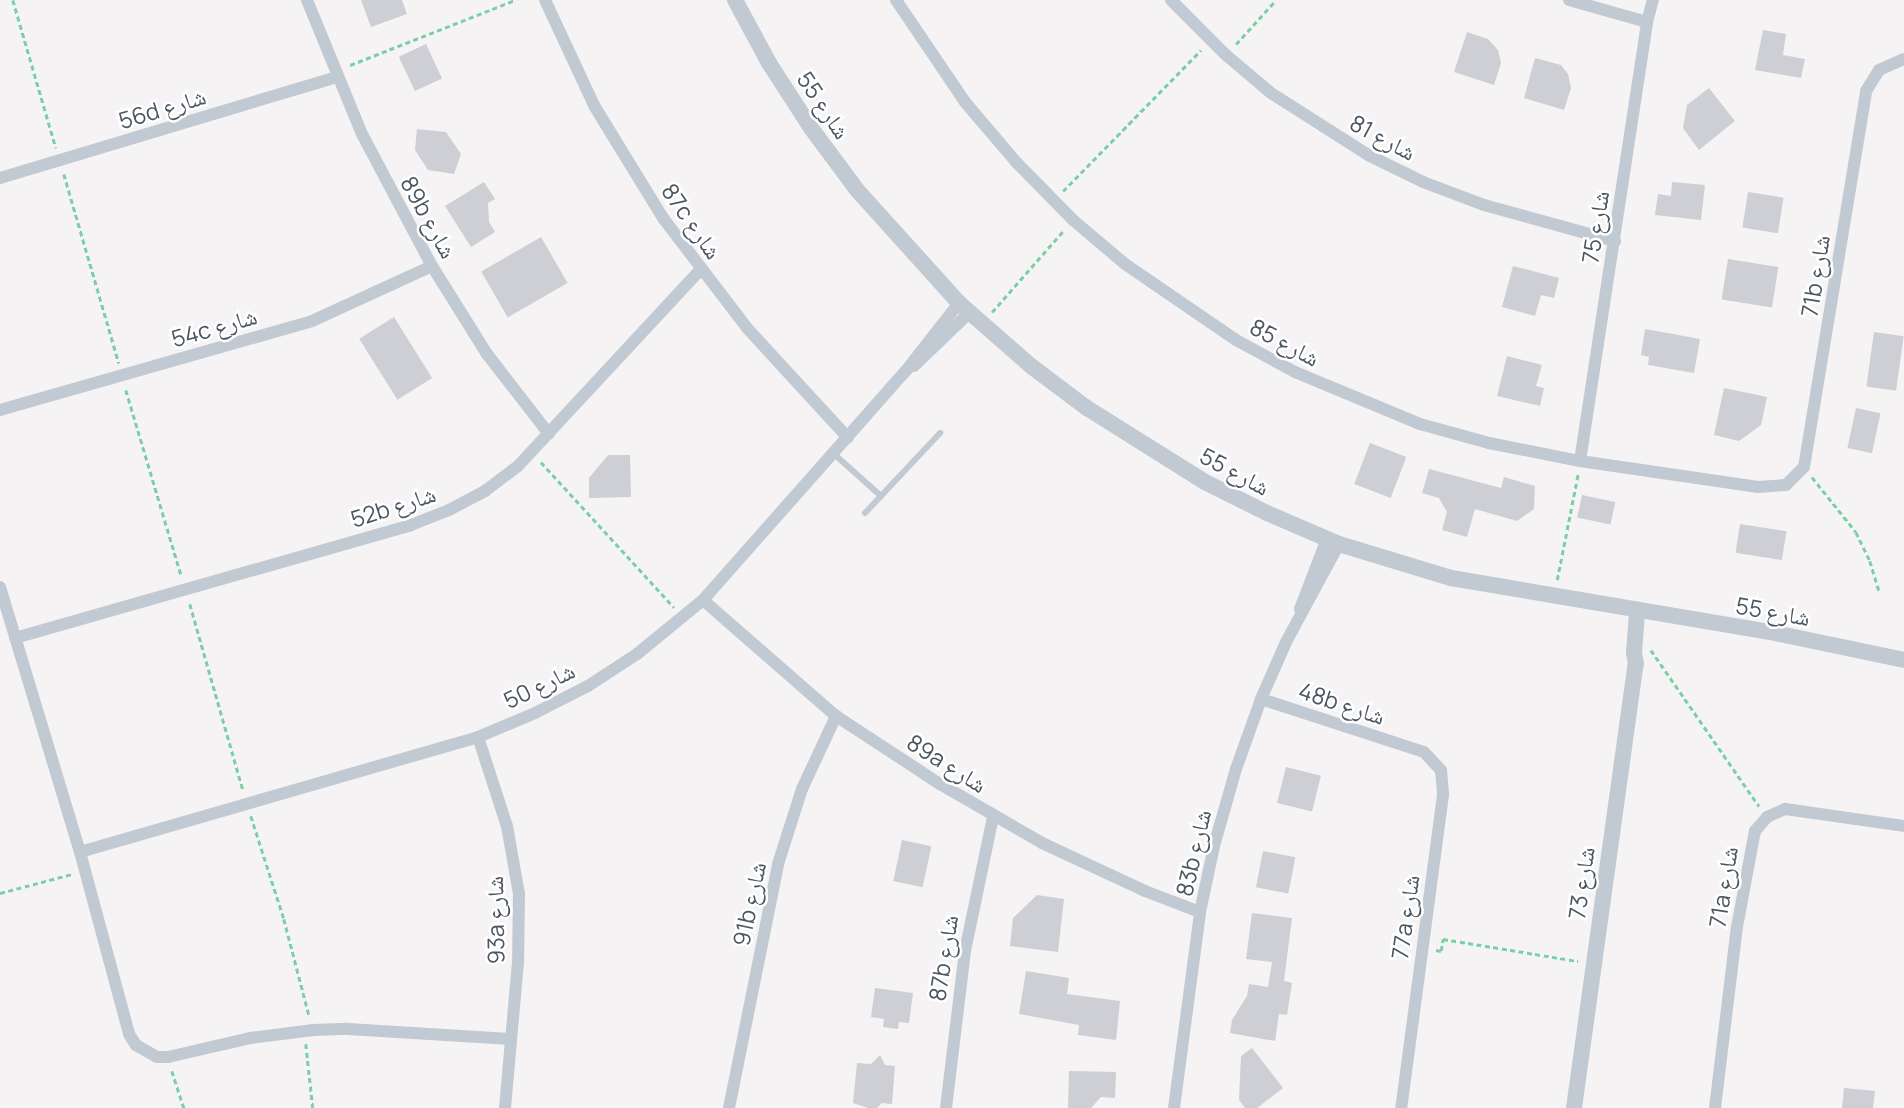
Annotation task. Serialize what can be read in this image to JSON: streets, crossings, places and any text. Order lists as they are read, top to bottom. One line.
{"streets":{"street":["شارع 55","56d شارع","شارع 81","89b شارع","87c شارع","شارع 75","71b شارع","54c شارع","شارع 85","52b شارع","شارع 50","48b شارع","89a شارع","83b شارع","شارع 73","71a شارع","91b شارع","77a شارع","93a شارع","87b شارع"]},"crossings":[["شارع 55","شارع 50"],["شارع 55","83b شارع"],["شارع 55","شارع 73"],["56d شارع","89b شارع"],["شارع 81","شارع 75"],["89b شارع","54c شارع"],["89b شارع","52b شارع"],["87c شارع","52b شارع"],["87c شارع","شارع 50"],["شارع 75","شارع 85"],["71b شارع","شارع 85"],["شارع 50","89a شارع"],["شارع 50","93a شارع"],["48b شارع","83b شارع"],["48b شارع","77a شارع"],["89a شارع","83b شارع"],["89a شارع","91b شارع"],["89a شارع","87b شارع"]]}
